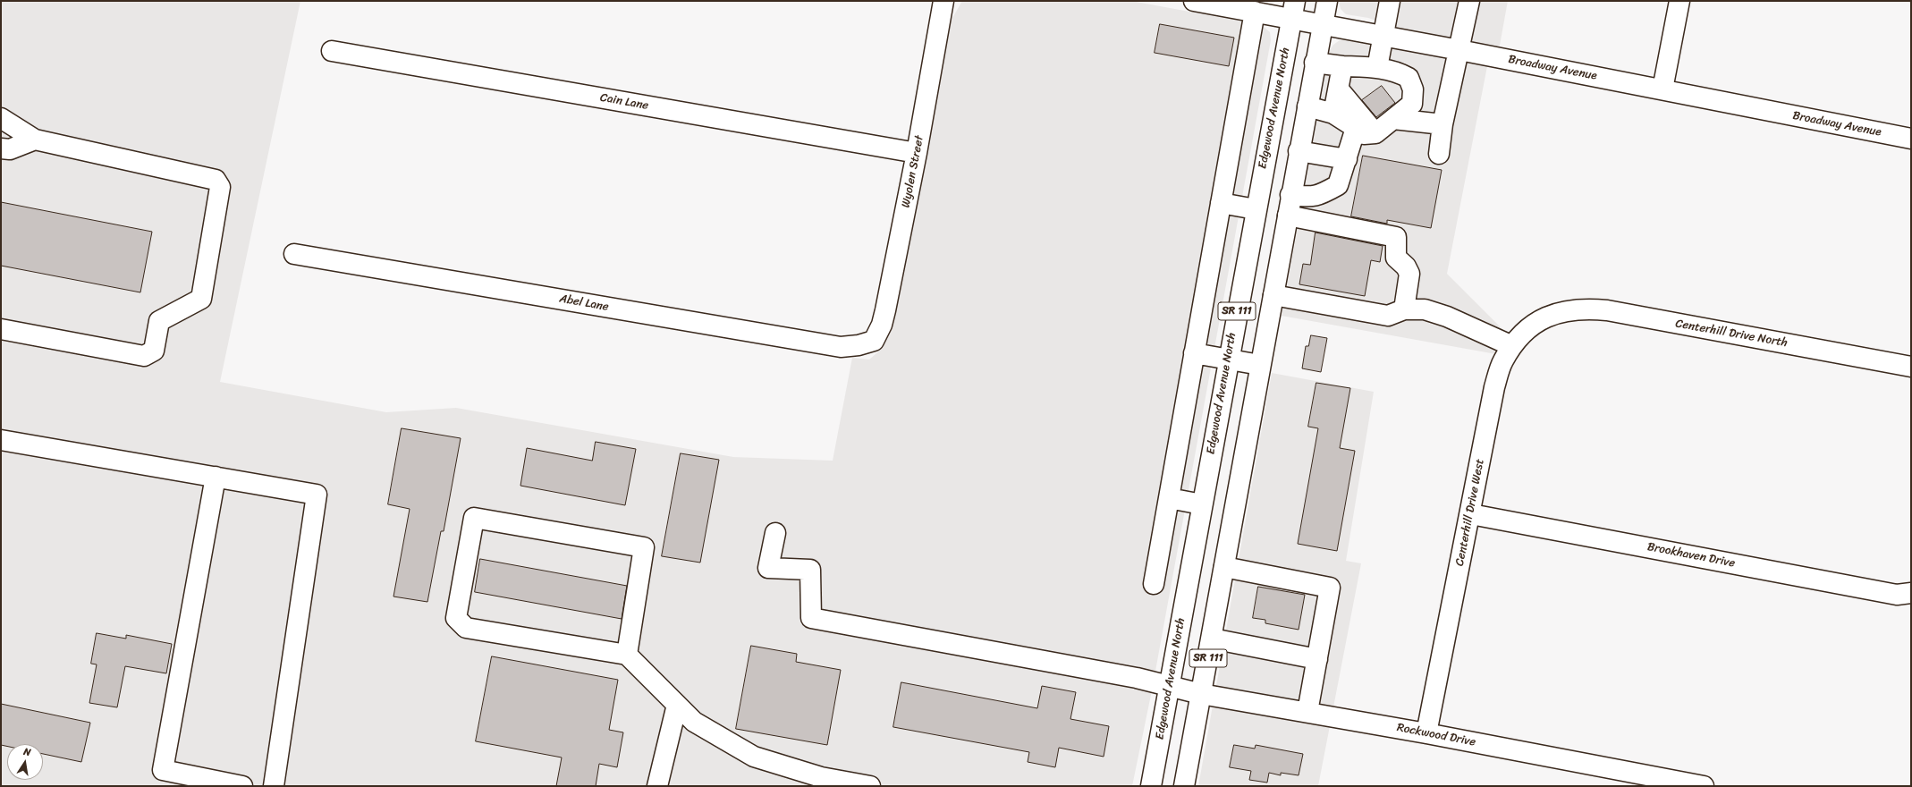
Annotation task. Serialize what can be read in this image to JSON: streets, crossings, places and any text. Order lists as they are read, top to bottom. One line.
{"streets":{"street":["Broadway Avenue","Cain Lane","Edgewood Avenue North","Wyolen Street","Abel Lane","SR 111","Centerhill Drive North","Centerhill Drive West","Brookhaven Drive","Rockwood Drive"]},"crossings":[["Broadway Avenue","Edgewood Avenue North"],["Broadway Avenue","SR 111"],["Cain Lane","Wyolen Street"],["Edgewood Avenue North","Rockwood Drive"],["Wyolen Street","Abel Lane"],["SR 111","Rockwood Drive"],["Centerhill Drive North","Centerhill Drive West"],["Centerhill Drive West","Brookhaven Drive"],["Centerhill Drive West","Rockwood Drive"]],"north":"top"}
